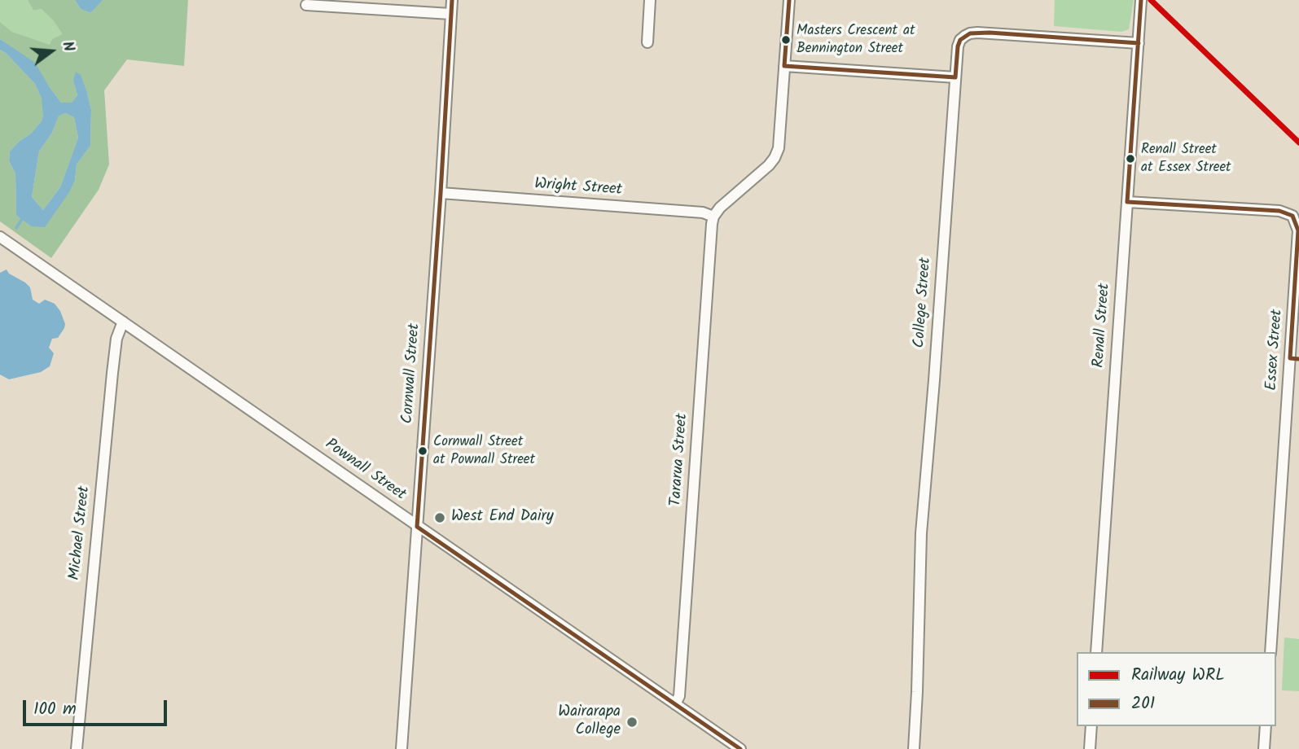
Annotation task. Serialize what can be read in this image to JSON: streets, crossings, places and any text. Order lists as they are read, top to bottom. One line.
{"streets":{"street":["Wright Street","College Street","Renall Street","Essex Street","Cornwall Street","Tararua Street","Pownall Street","Michael Street"]},"crossings":[["Wright Street","Cornwall Street"],["Wright Street","Tararua Street"],["College Street","Renall Street"],["Renall Street","Essex Street"],["Cornwall Street","Pownall Street"],["Tararua Street","Pownall Street"],["Pownall Street","Michael Street"]],"places":["Masters Crescent at Bennington Street","Renall Street at Essex Street","Cornwall Street at Pownall Street","West End Dairy","Wairarapa College"],"lines":["rail line WRL","transit line 201"],"legend":["Railway WRL","201"],"scale_bar":"100 m","north":"right"}
